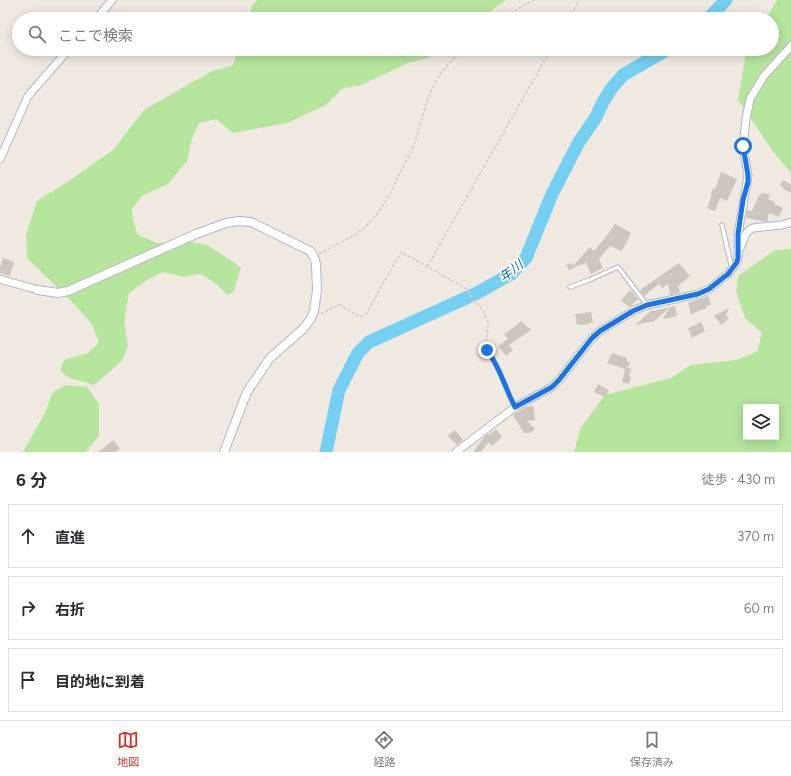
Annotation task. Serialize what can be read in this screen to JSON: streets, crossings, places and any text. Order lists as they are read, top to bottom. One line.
{"water":["年川"],"page":{"search":"ここで検索","heading":["6 分","徒歩 · 430 m"],"list":[["直進","370 m"],["右折","60 m"],"目的地に到着"],"nav":["地図","経路","保存済み"]}}
